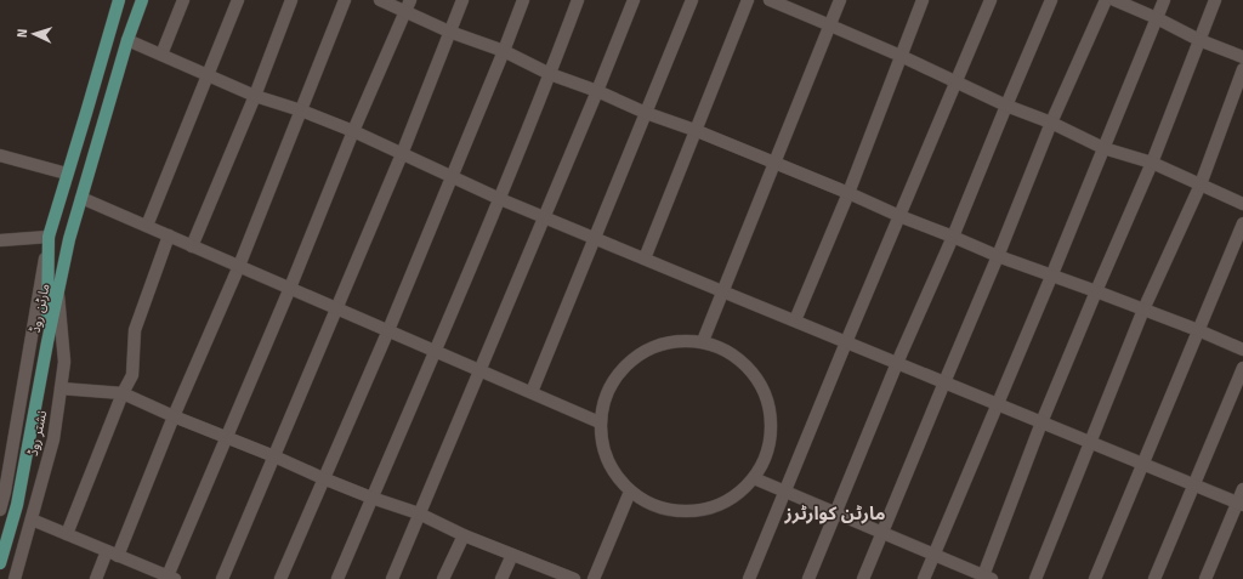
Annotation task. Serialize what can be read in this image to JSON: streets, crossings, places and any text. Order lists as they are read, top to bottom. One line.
{"streets":{"main road":["مارٹن روڈ","نشتر روڈ"]},"crossings":[["مارٹن روڈ","نشتر روڈ"]],"districts":["مارٹن کوارٹرز"],"north":"left"}
